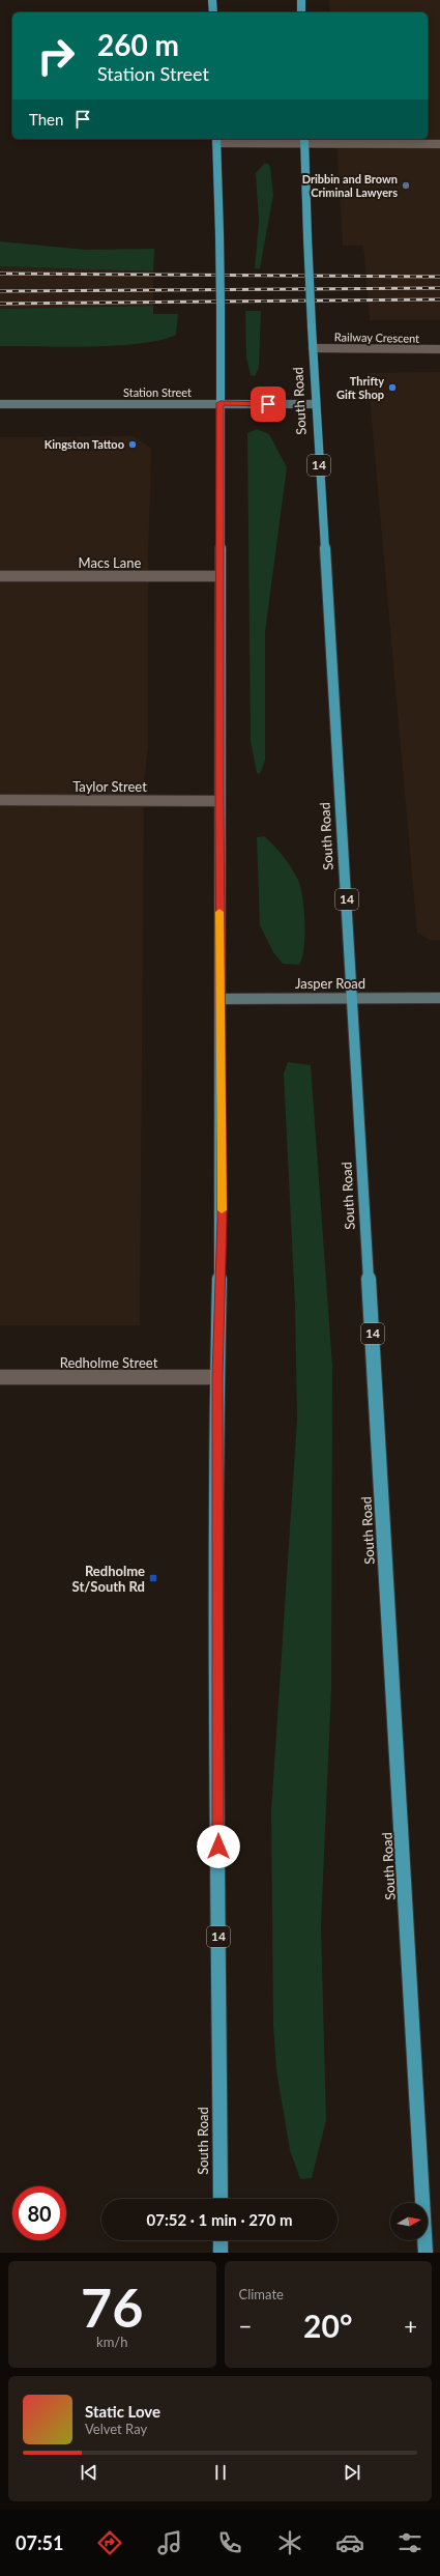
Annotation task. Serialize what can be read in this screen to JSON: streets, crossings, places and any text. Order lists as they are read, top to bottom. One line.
{"streets":{"highway":["South Road","14"],"main road":["Station Street","Jasper Road"],"street":["Railway Crescent","Macs Lane","Taylor Street","Redholme Street"]},"crossings":[["Railway Crescent","South Road"],["Station Street","South Road"],["South Road","Macs Lane"],["South Road","Taylor Street"],["South Road","Jasper Road"],["South Road","Redholme Street"]],"places":{"other":["Dribbin and Brown Criminal Lawyers","Thrifty Gift Shop","Kingston Tattoo"],"transit":["Redholme St/South Rd"]},"north":"right","page":{"turn":["260 m","Station Street"],"then":"Then","limit":"80","trip":"07:52 · 1 min · 270 m","tile":[["76","km/h"],"Climate"],"heat":["−","20°","+"],"song":["Static Love","Velvet Ray"],"tabs":"07:51"}}
